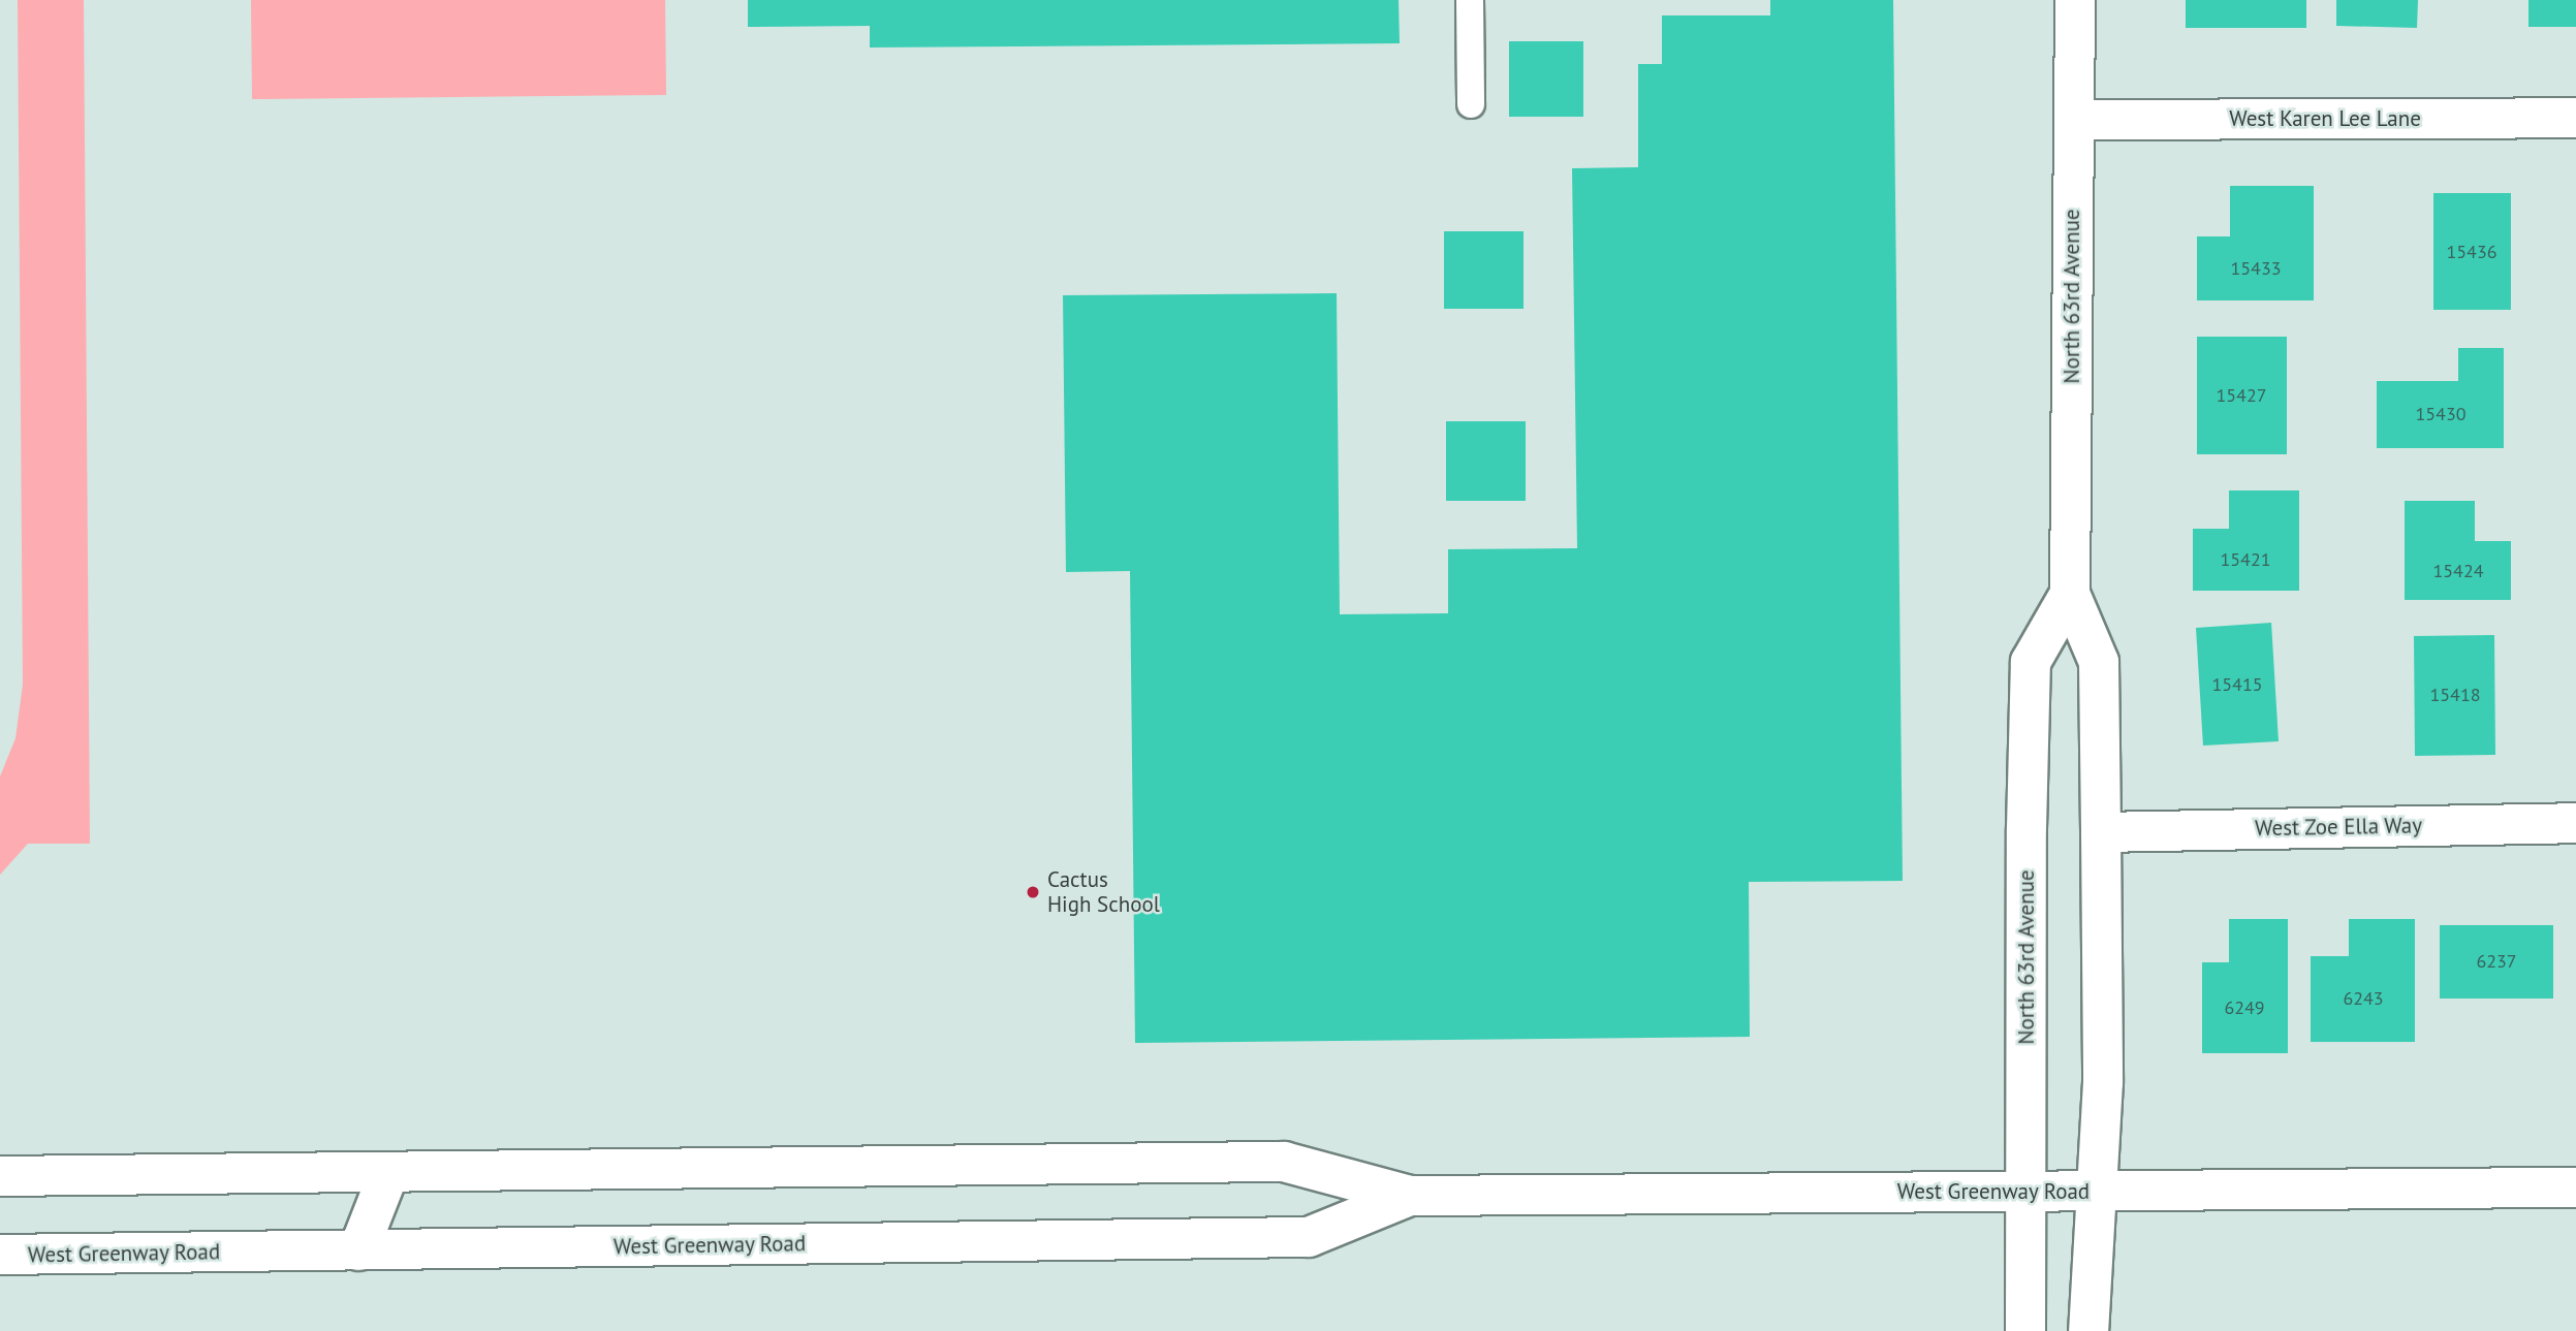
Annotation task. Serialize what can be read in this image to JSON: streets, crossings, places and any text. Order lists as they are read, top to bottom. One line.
{"streets":{"main road":["West Karen Lee Lane","North 63rd Avenue","West Zoe Ella Way","West Greenway Road"]},"crossings":[["West Karen Lee Lane","North 63rd Avenue"],["North 63rd Avenue","West Zoe Ella Way"],["North 63rd Avenue","West Greenway Road"]],"places":["Cactus High School"],"house_numbers":["15436","15433","15427","15430","15421","15424","15415","15418","6237","6243","6249"]}
